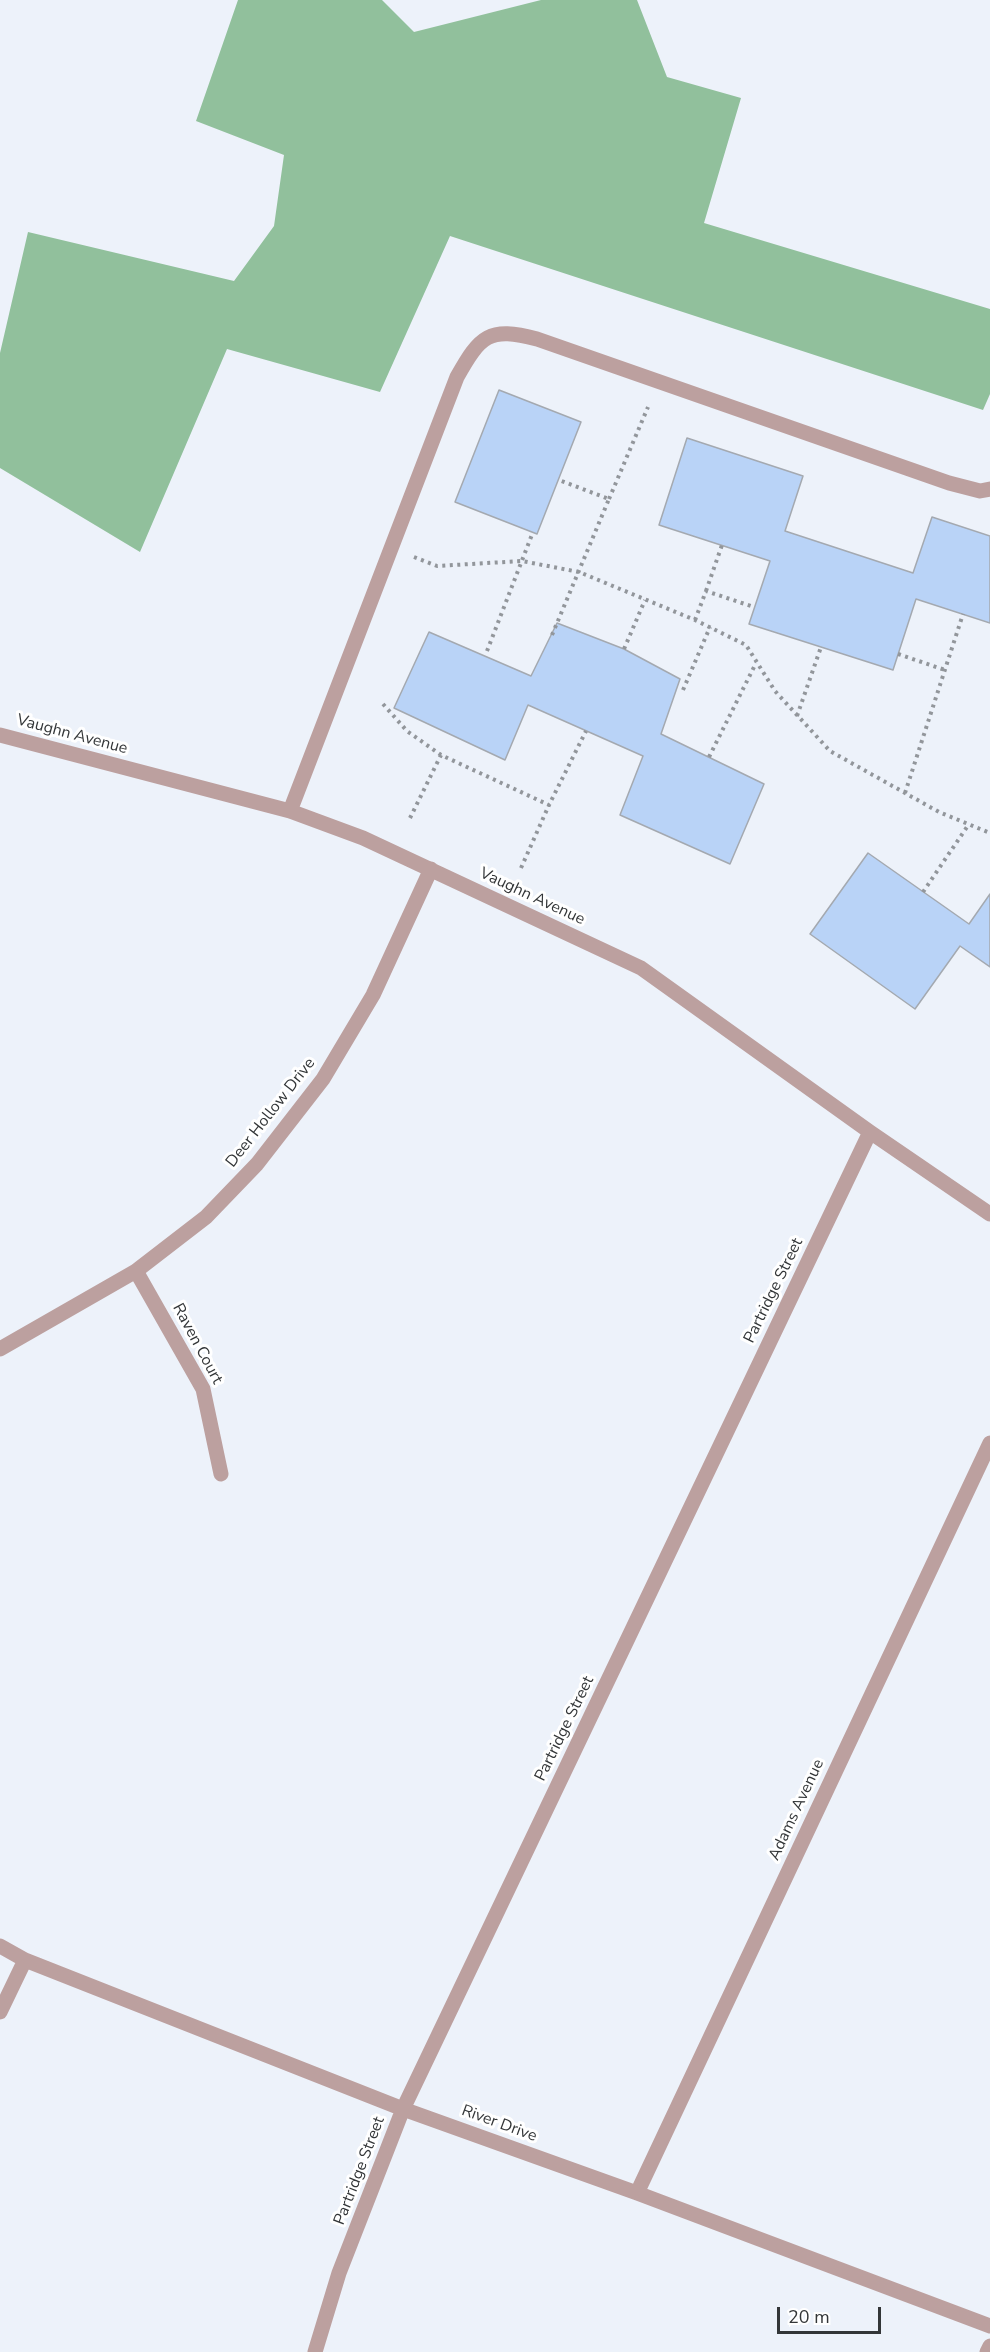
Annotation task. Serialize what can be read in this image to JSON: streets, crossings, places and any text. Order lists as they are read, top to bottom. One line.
{"streets":{"street":["Vaughn Avenue","Deer Hollow Drive","Partridge Street","Raven Court","Adams Avenue","River Drive"]},"crossings":[["Vaughn Avenue","Deer Hollow Drive"],["Vaughn Avenue","Partridge Street"],["Deer Hollow Drive","Raven Court"],["Partridge Street","River Drive"],["Adams Avenue","River Drive"]],"scale_bar":"20 m"}
